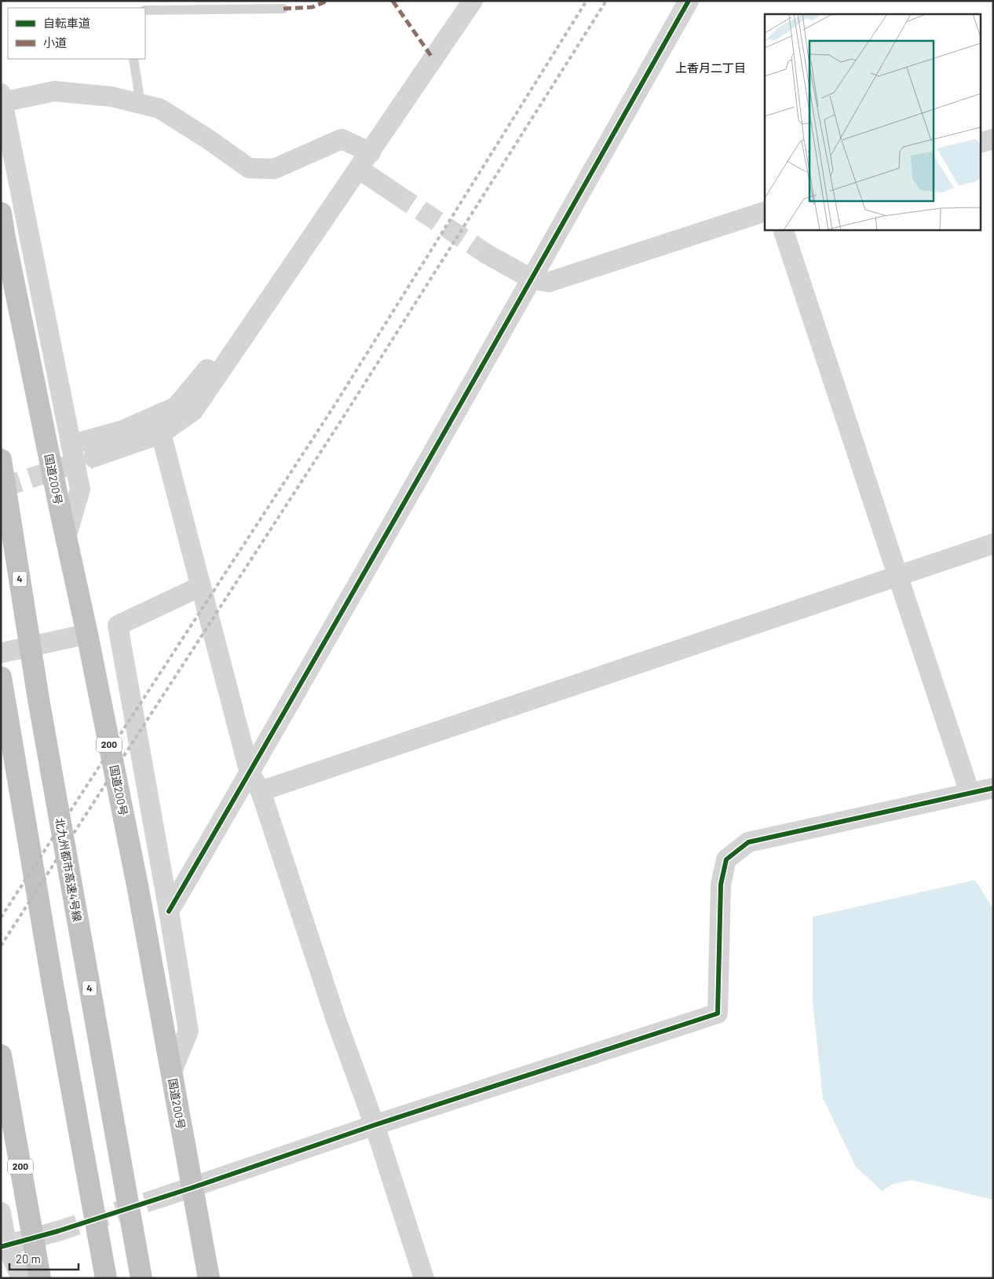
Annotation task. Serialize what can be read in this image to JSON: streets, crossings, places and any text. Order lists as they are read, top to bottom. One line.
{"streets":{"highway":["国道200号","4","200","北九州都市高速4号線"]},"districts":["上香月二丁目"],"legend":["自転車道","小道"],"scale_bar":"20 m"}
